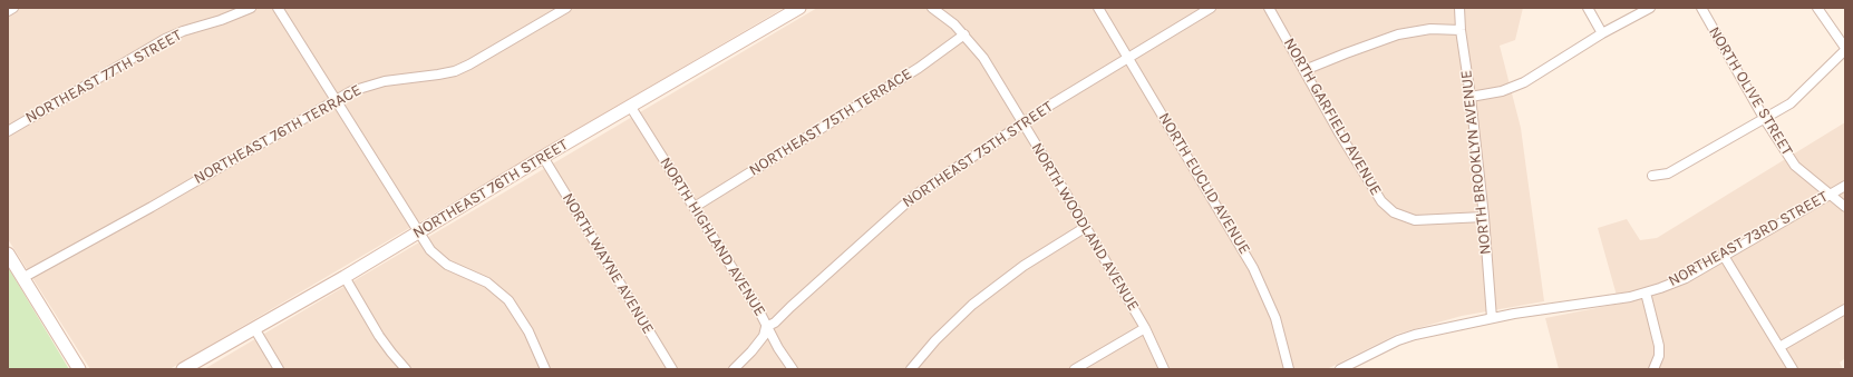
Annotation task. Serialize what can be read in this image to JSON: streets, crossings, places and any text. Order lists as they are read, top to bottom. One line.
{"streets":{"street":["NORTHEAST 77TH STREET","NORTH OLIVE STREET","NORTH GARFIELD AVENUE","NORTHEAST 75TH TERRACE","NORTHEAST 76TH TERRACE","NORTHEAST 75TH STREET","NORTH BROOKLYN AVENUE","NORTH EUCLID AVENUE","NORTHEAST 76TH STREET","NORTH WOODLAND AVENUE","NORTH HIGHLAND AVENUE","NORTHEAST 73RD STREET","NORTH WAYNE AVENUE"]},"crossings":[["NORTH OLIVE STREET","NORTHEAST 73RD STREET"],["NORTH GARFIELD AVENUE","NORTH BROOKLYN AVENUE"],["NORTHEAST 75TH TERRACE","NORTH WOODLAND AVENUE"],["NORTHEAST 75TH TERRACE","NORTH HIGHLAND AVENUE"],["NORTHEAST 75TH STREET","NORTH EUCLID AVENUE"],["NORTHEAST 75TH STREET","NORTH WOODLAND AVENUE"],["NORTHEAST 75TH STREET","NORTH HIGHLAND AVENUE"],["NORTH BROOKLYN AVENUE","NORTHEAST 73RD STREET"],["NORTHEAST 76TH STREET","NORTH HIGHLAND AVENUE"],["NORTHEAST 76TH STREET","NORTH WAYNE AVENUE"]]}
